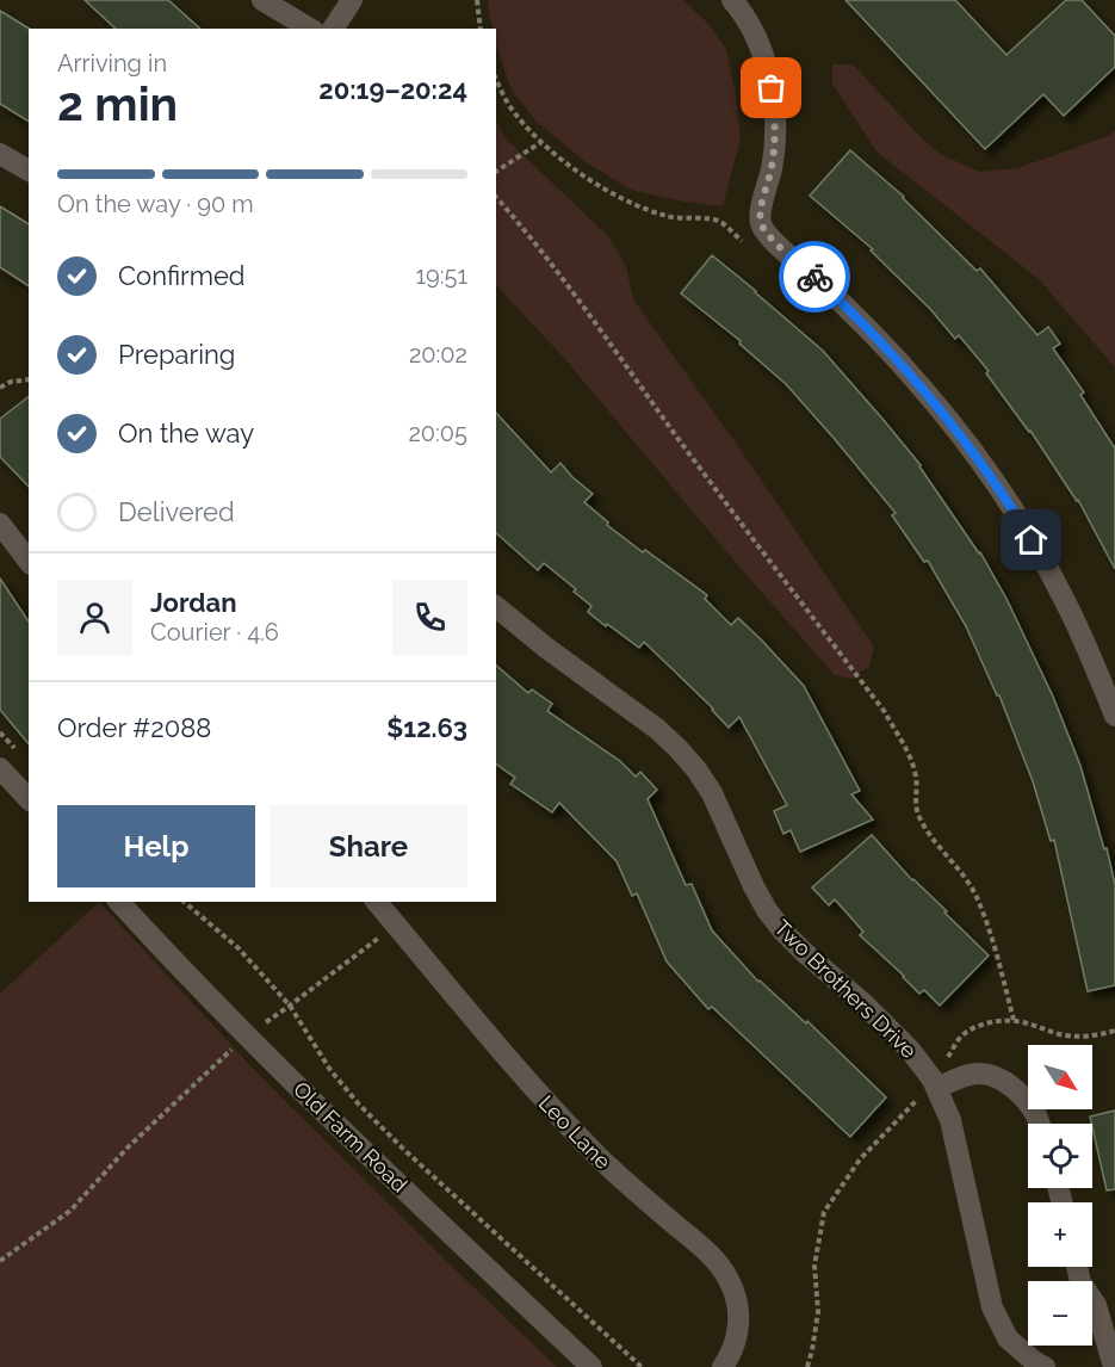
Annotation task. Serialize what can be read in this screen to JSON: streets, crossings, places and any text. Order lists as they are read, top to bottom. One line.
{"streets":{"street":["Two Brothers Drive","Leo Lane","Old Farm Road"]},"north":"bottom right","page":{"heading":["2 min","Arriving in","20:19–20:24"],"panel":["Jordan","Courier · 4.6","Order #2088","$12.63"],"bar":"On the way · 90 m","list":[["Confirmed","19:51"],["Preparing","20:02"],["On the way","20:05"],"Delivered"],"buttons":["Help","Share"],"map_buttons":["+","−"]}}
